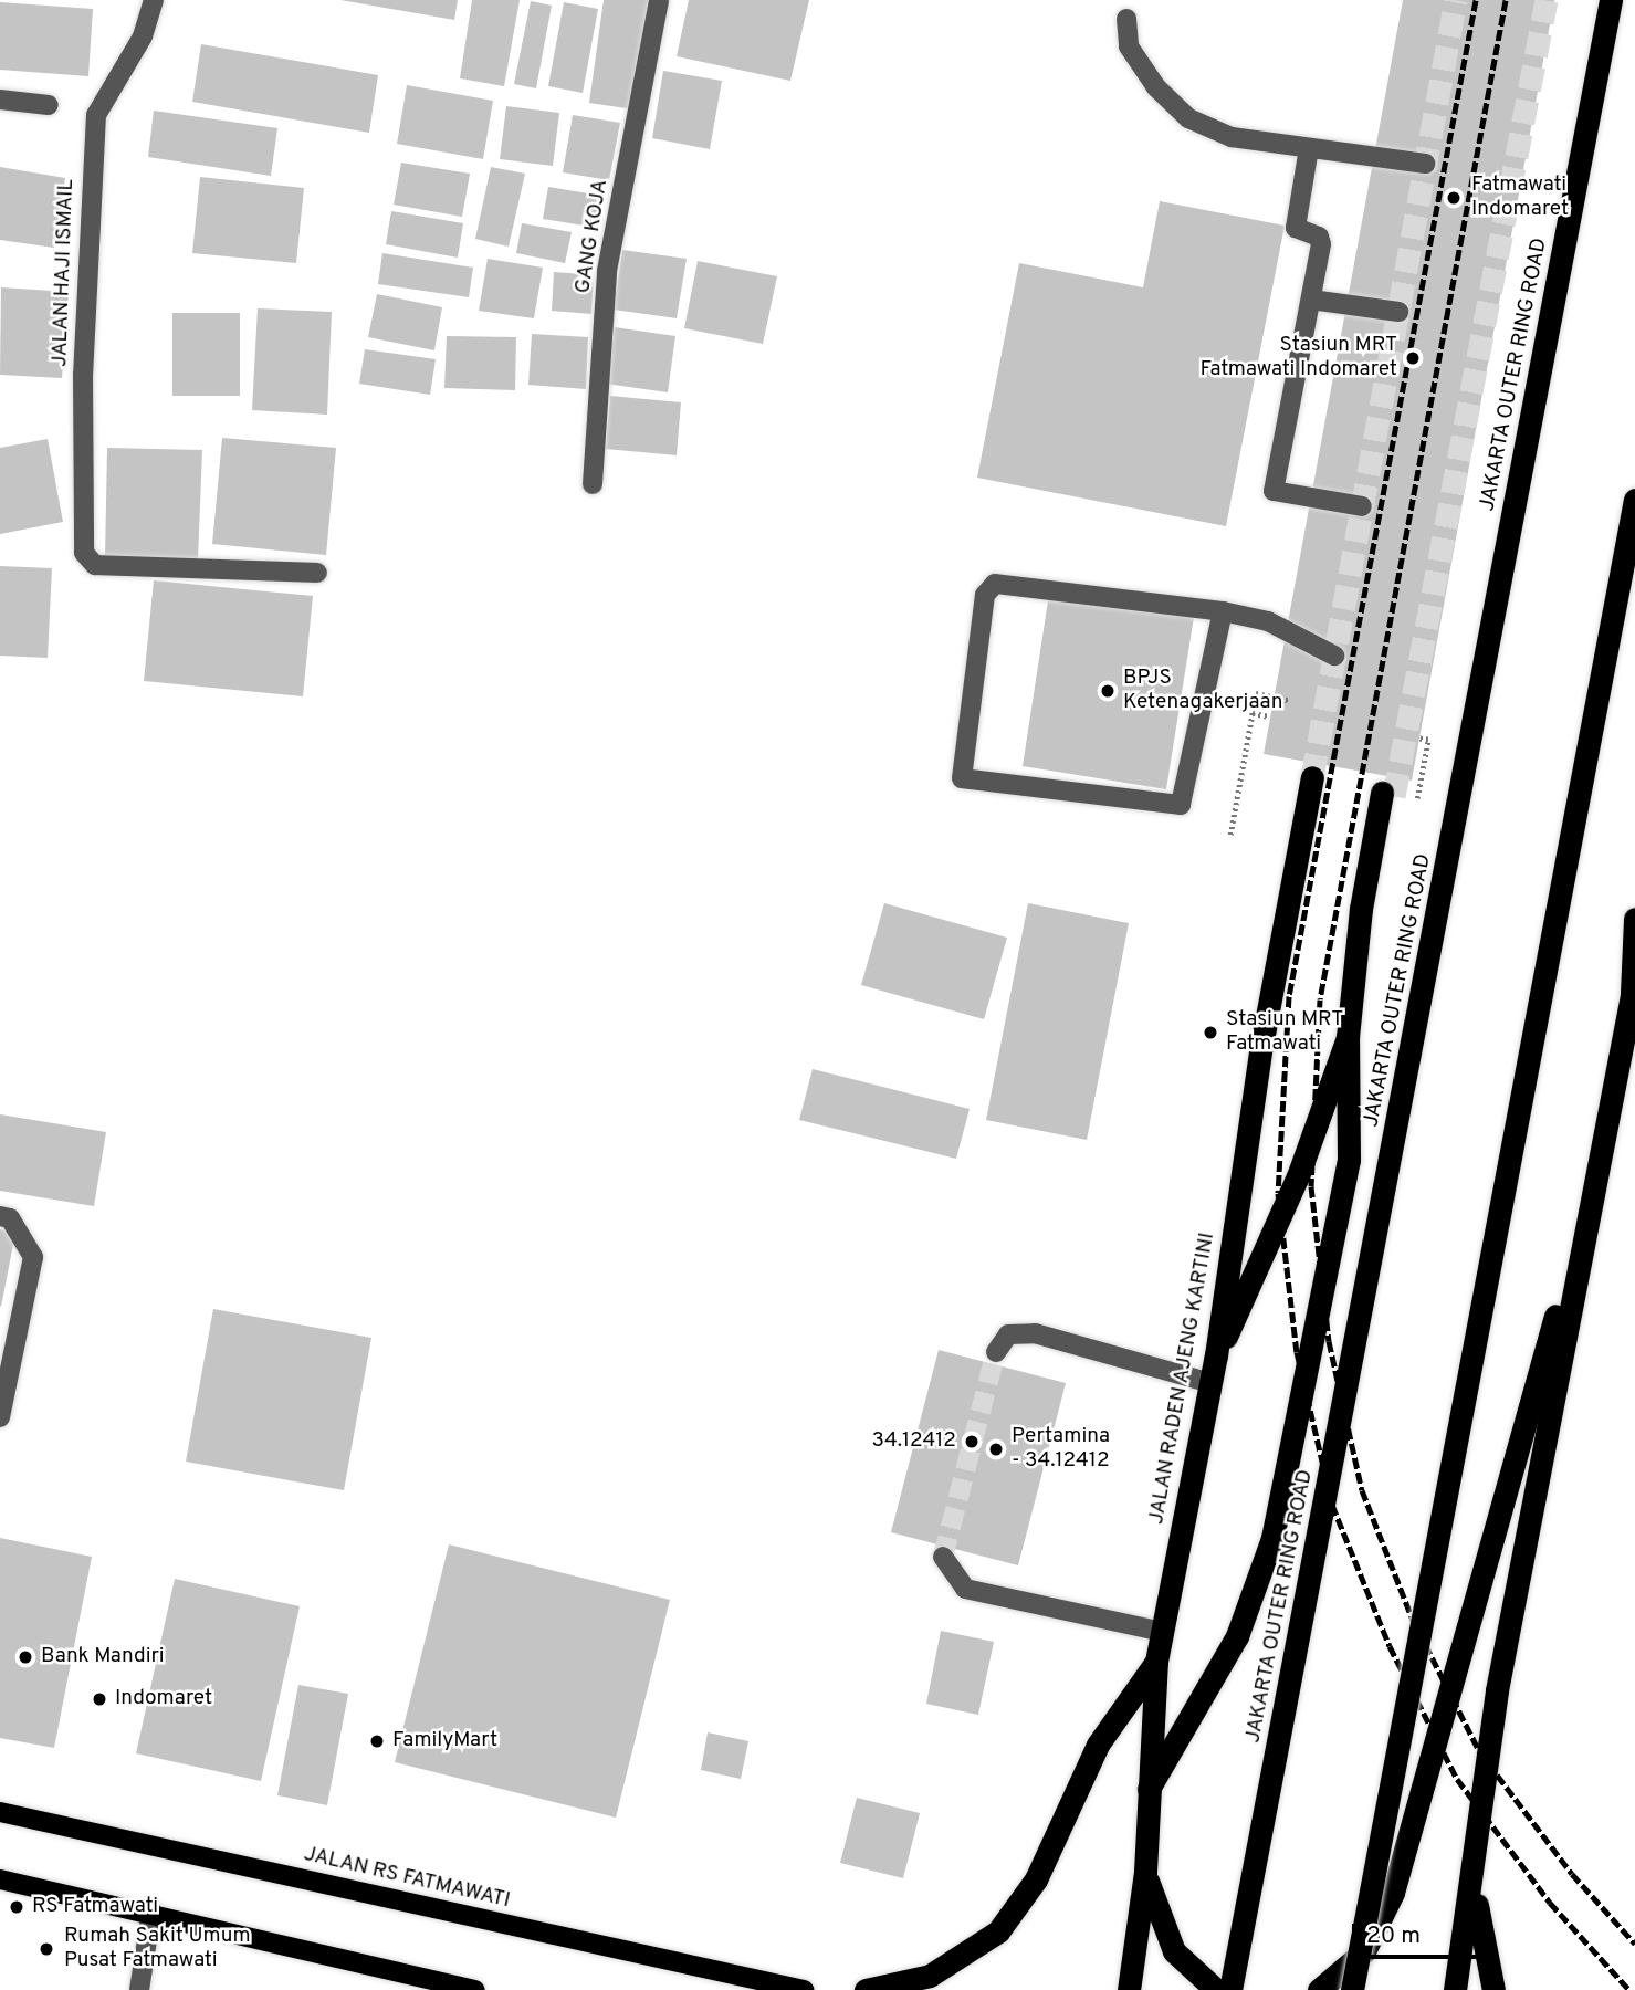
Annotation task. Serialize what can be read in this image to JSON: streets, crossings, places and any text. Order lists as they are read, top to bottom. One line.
{"streets":{"highway":["JAKARTA OUTER RING ROAD","JALAN RADEN AJENG KARTINI"],"main road":["JALAN RS FATMAWATI"],"street":["GANG KOJA","JALAN HAJI ISMAIL"]},"places":["Fatmawati Indomaret","Stasiun MRT Fatmawati Indomaret","BPJS Ketenagakerjaan","Stasiun MRT Fatmawati","34.12412","Pertamina - 34.12412","Bank Mandiri","Indomaret","FamilyMart","RS Fatmawati","Rumah Sakit Umum Pusat Fatmawati"],"scale_bar":"20 m"}
